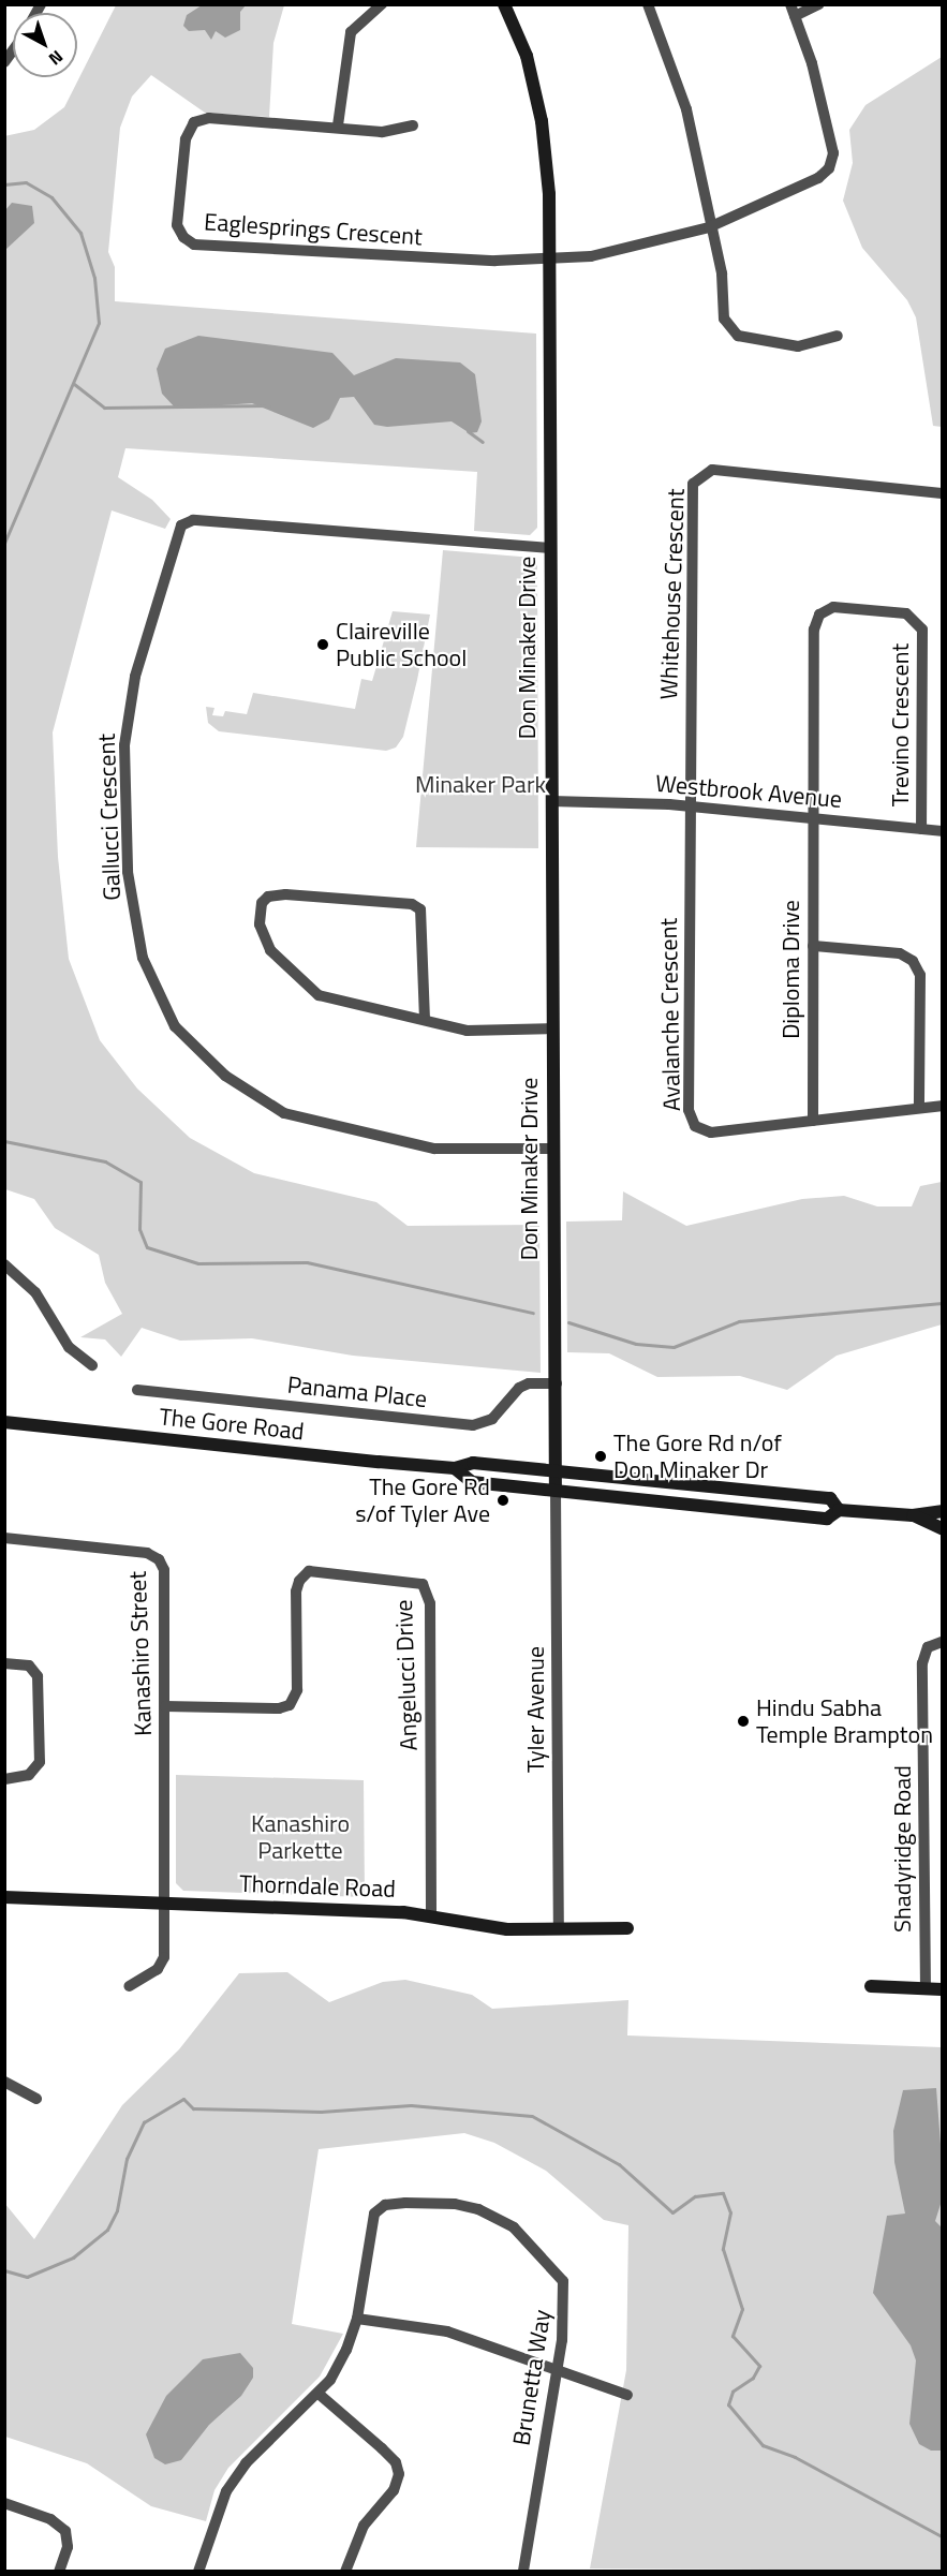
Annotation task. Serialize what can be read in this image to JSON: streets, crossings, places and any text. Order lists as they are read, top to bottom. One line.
{"streets":{"street":["Eaglesprings Crescent","Whitehouse Crescent","Don Minaker Drive","Trevino Crescent","Westbrook Avenue","Gallucci Crescent","Diploma Drive","Avalanche Crescent","Panama Place","The Gore Road","Kanashiro Street","Angelucci Drive","Tyler Avenue","Shadyridge Road","Thorndale Road","Brunetta Way"]},"crossings":[["Eaglesprings Crescent","Don Minaker Drive"],["Whitehouse Crescent","Westbrook Avenue"],["Whitehouse Crescent","Avalanche Crescent"],["Don Minaker Drive","Westbrook Avenue"],["Don Minaker Drive","Gallucci Crescent"],["Don Minaker Drive","Panama Place"],["Don Minaker Drive","The Gore Road"],["Don Minaker Drive","Tyler Avenue"],["Trevino Crescent","Westbrook Avenue"],["Trevino Crescent","Diploma Drive"],["Westbrook Avenue","Diploma Drive"],["Westbrook Avenue","Avalanche Crescent"],["Diploma Drive","Avalanche Crescent"],["The Gore Road","Tyler Avenue"],["Kanashiro Street","Angelucci Drive"],["Kanashiro Street","Thorndale Road"],["Angelucci Drive","Thorndale Road"],["Tyler Avenue","Thorndale Road"]],"parks":["Minaker Park","Kanashiro Parkette"],"places":["Claireville Public School","The Gore Rd n/of Don Minaker Dr","The Gore Rd s/of Tyler Ave","Hindu Sabha Temple Brampton"],"north":"bottom right"}
